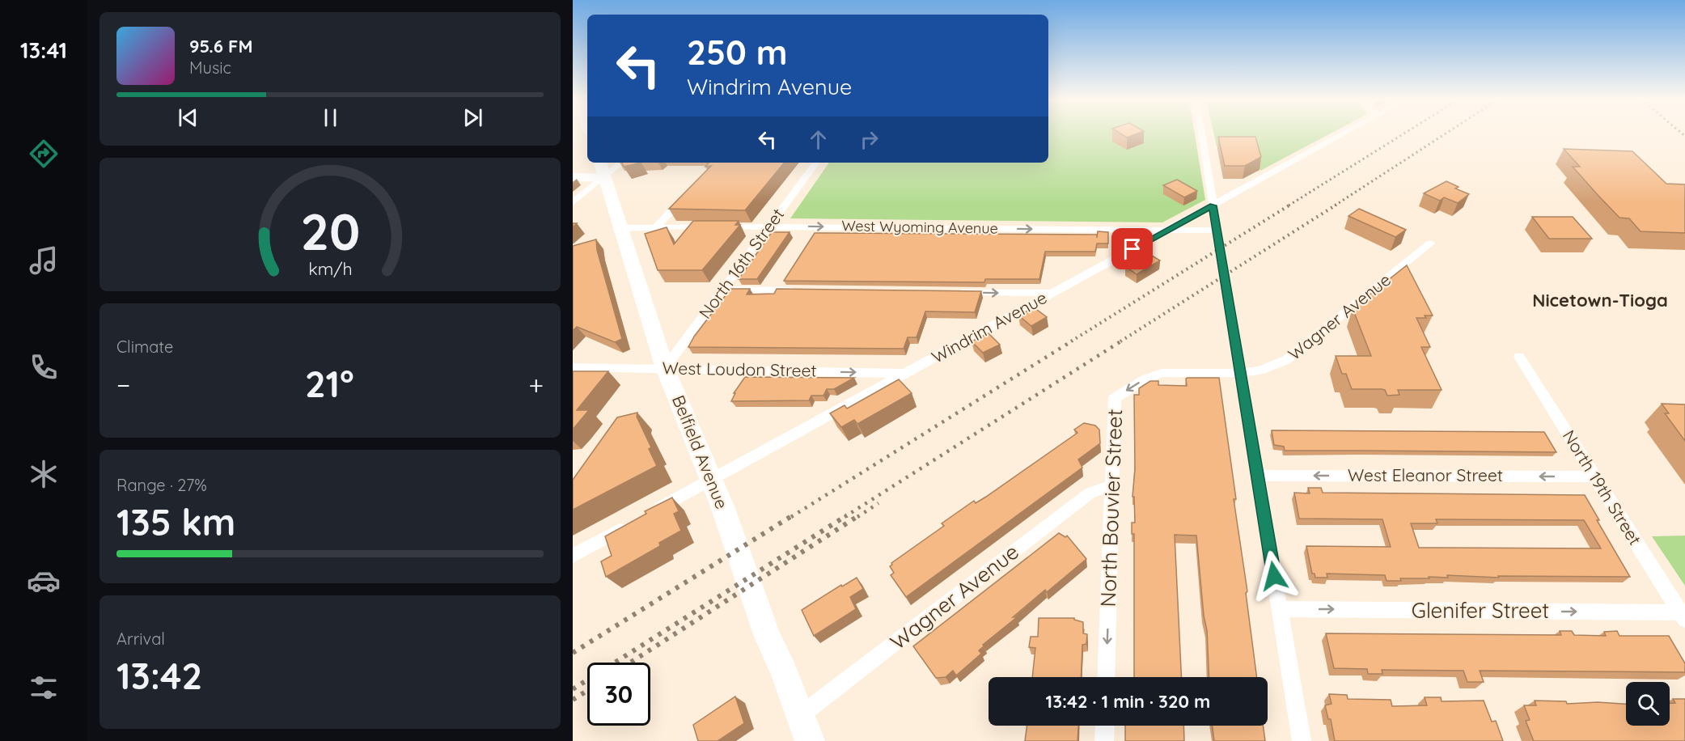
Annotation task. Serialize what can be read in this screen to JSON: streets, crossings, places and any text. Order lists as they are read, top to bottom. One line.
{"streets":{"main road":["Belfield Avenue"],"street":["West Wyoming Avenue","North 16th Street","Wagner Avenue","Windrim Avenue","West Loudon Street","West Eleanor Street","North 19th Street","North Bouvier Street","Glenifer Street"]},"crossings":[["West Wyoming Avenue","North 16th Street"],["West Wyoming Avenue","Windrim Avenue"],["West Wyoming Avenue","Belfield Avenue"],["North 16th Street","West Loudon Street"],["North 16th Street","Belfield Avenue"],["Wagner Avenue","Belfield Avenue"],["Wagner Avenue","North Bouvier Street"],["Windrim Avenue","West Loudon Street"],["Windrim Avenue","Belfield Avenue"],["West Loudon Street","Belfield Avenue"],["West Eleanor Street","North 19th Street"],["North 19th Street","Glenifer Street"]],"one_way":["West Eleanor Street","North Bouvier Street","Glenifer Street"],"districts":["Nicetown-Tioga"],"page":{"tabs":"13:41","turn":["250 m","Windrim Avenue"],"song":["95.6 FM","Music"],"tile":["Climate",["Range · 27%","135 km"],["Arrival","13:42"]],"heat":["−","21°","+"],"limit":"30","trip":"13:42 · 1 min · 320 m","gauge":["20","km/h"]}}
